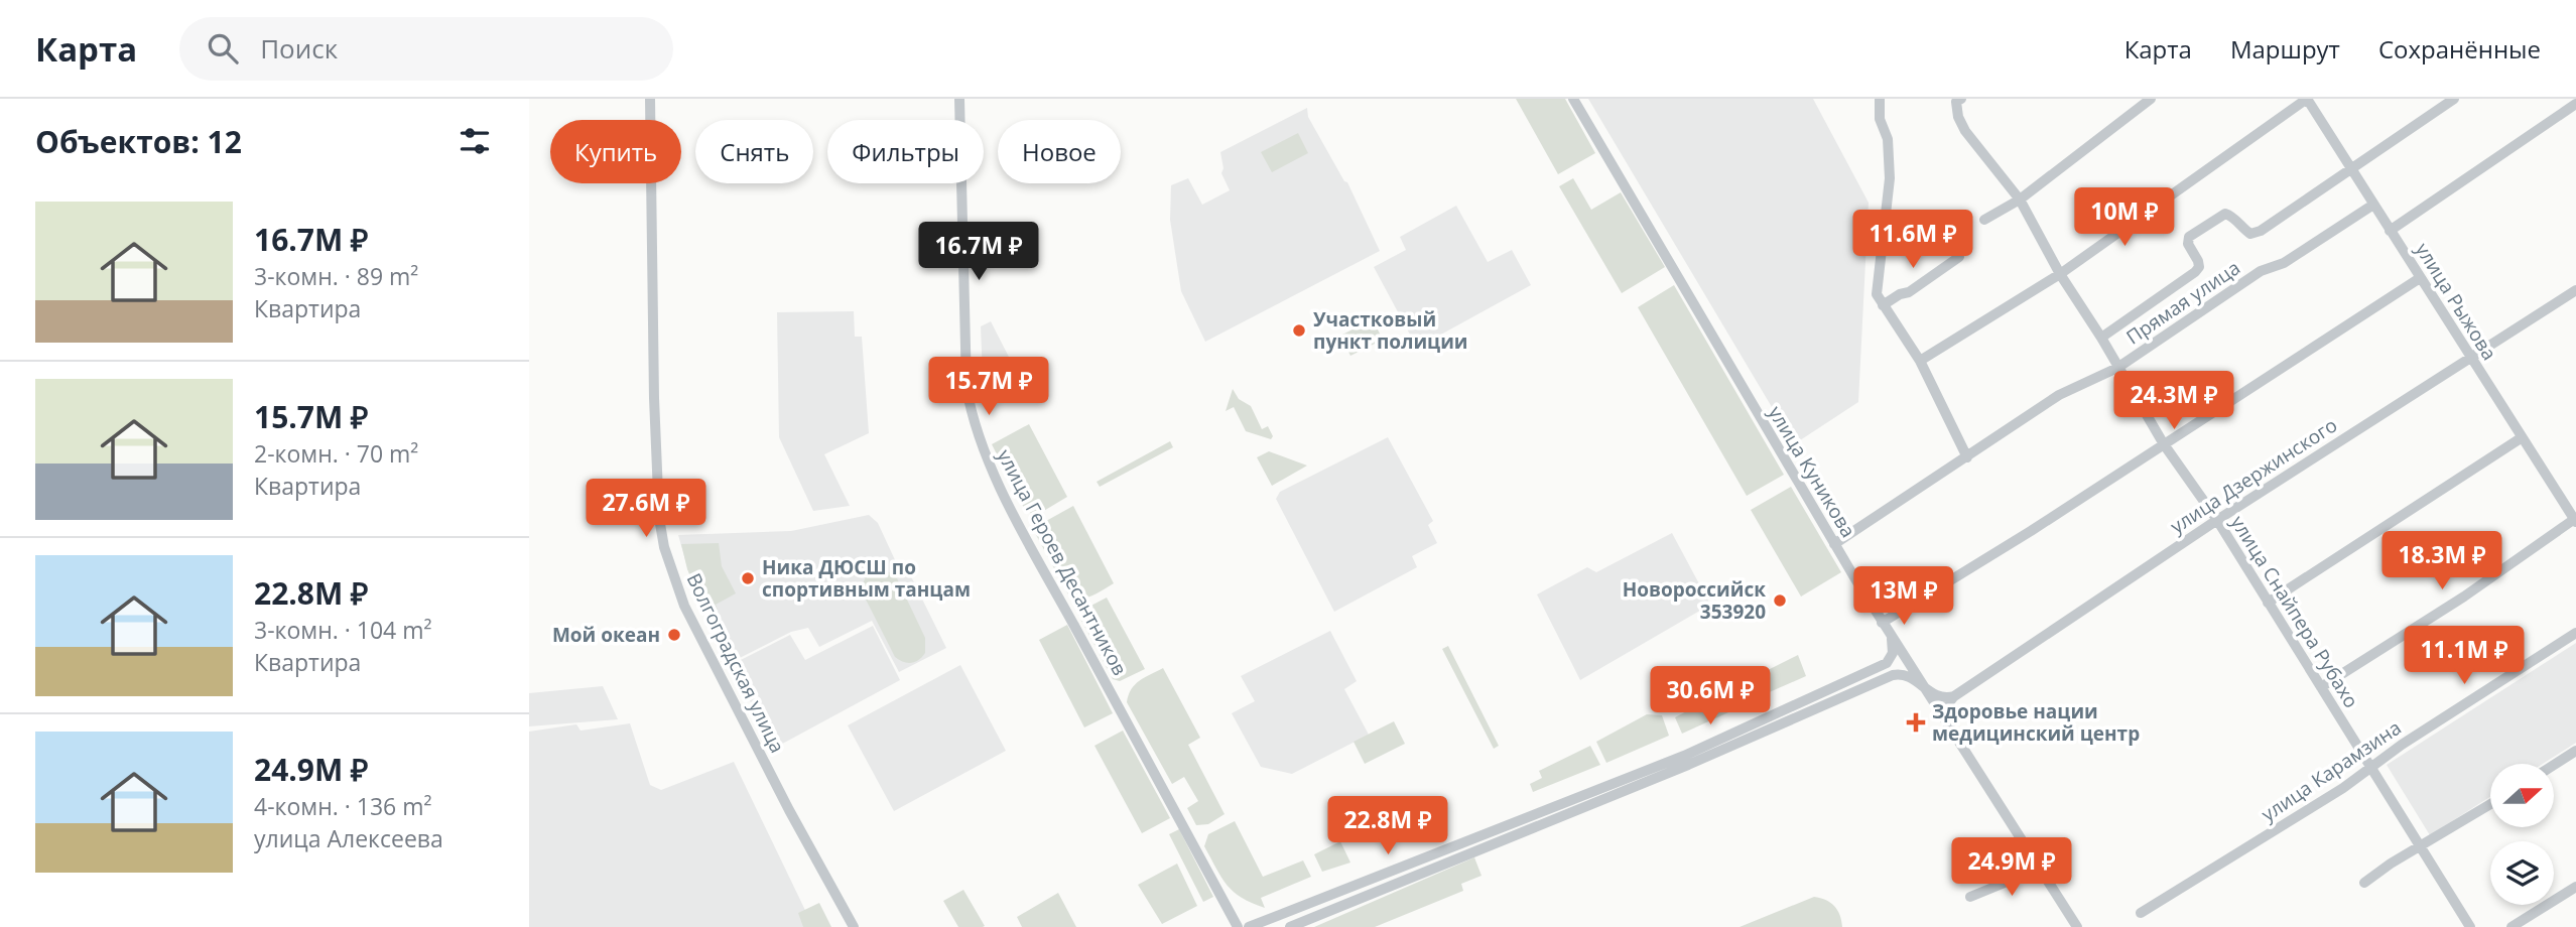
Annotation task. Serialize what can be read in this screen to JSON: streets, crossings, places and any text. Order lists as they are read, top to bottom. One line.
{"streets":{"street":["улица Рыжова","Прямая улица","улица Куникова","улица Дзержинского","улица Героев Десантников","улица Снайпера Рубахо","Волгоградская улица","улица Карамзина"]},"crossings":[["улица Рыжова","Прямая улица"],["улица Рыжова","улица Дзержинского"],["Прямая улица","улица Куникова"],["Прямая улица","улица Снайпера Рубахо"],["улица Дзержинского","улица Снайпера Рубахо"],["улица Снайпера Рубахо","улица Карамзина"]],"places":{"other":["Участковый пункт полиции","Ника ДЮСШ по спортивным танцам","Новороссийск 353920","Мой океан"],"health":["Здоровье нации медицинский центр"]},"north":"right","page":{"header":"Карта","search":"Поиск","nav":["Карта","Маршрут","Сохранённые"],"heading":"Объектов: 12","chip":["Купить","Снять","Фильтры","Новое"],"list":[{"name":"16.7M ₽","note":"3-комн. · 89 m² · Квартира"},{"name":"15.7M ₽","note":"2-комн. · 70 m² · Квартира"},{"name":"22.8M ₽","note":"3-комн. · 104 m² · Квартира"},{"name":"24.9M ₽","note":"4-комн. · 136 m² · улица Алексеева"}],"price":["10M ₽","11.6M ₽","16.7M ₽","15.7M ₽","24.3M ₽","27.6M ₽","18.3M ₽","13M ₽","11.1M ₽","30.6M ₽","22.8M ₽","24.9M ₽"]}}
